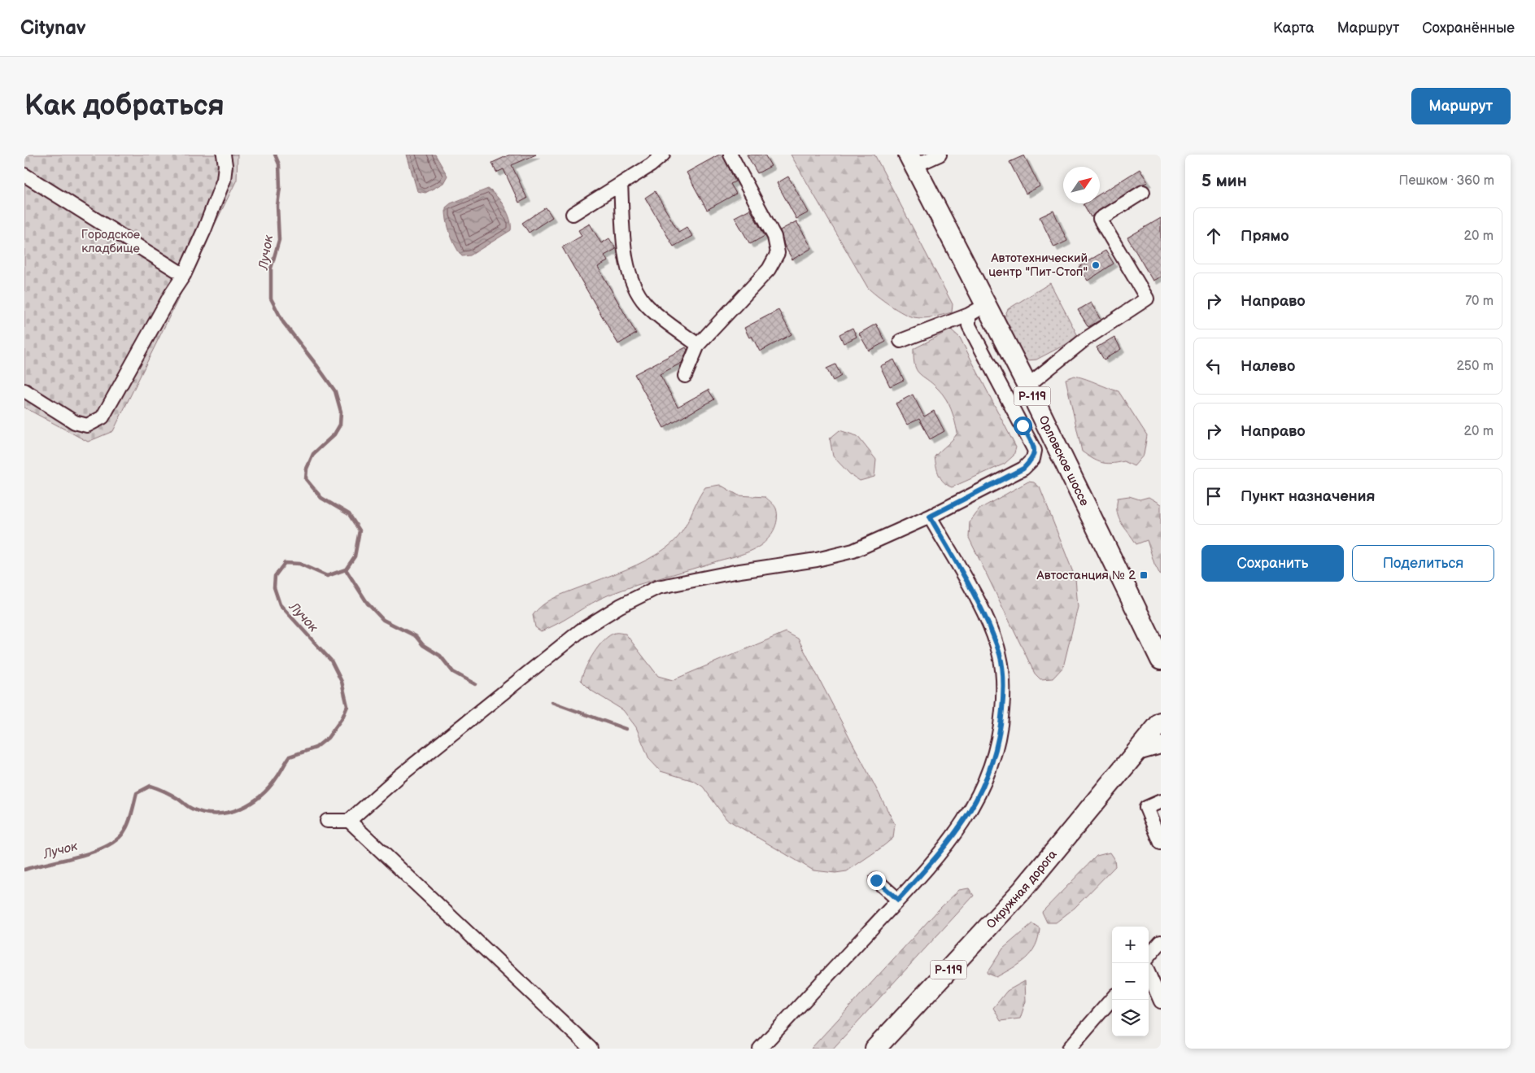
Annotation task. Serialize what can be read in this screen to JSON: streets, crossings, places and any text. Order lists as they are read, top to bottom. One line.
{"streets":{"highway":["Р-119","Орловское шоссе","Окружная дорога"]},"water":["Лучок"],"parks":["Городское кладбище"],"places":{"other":["Автотехнический центр \"Пит-Стоп\""],"transit":["Автостанция № 2"]},"north":"top right","page":{"header":"Citynav","nav":["Карта","Маршрут","Сохранённые"],"buttons":["Маршрут",["Сохранить","Поделиться"]],"title":"Как добраться","heading":["5 мин","Пешком · 360 m"],"list":[["Прямо","20 m"],["Направо","70 m"],["Налево","250 m"],["Направо","20 m"],"Пункт назначения"],"map_buttons":["+","−"]}}
